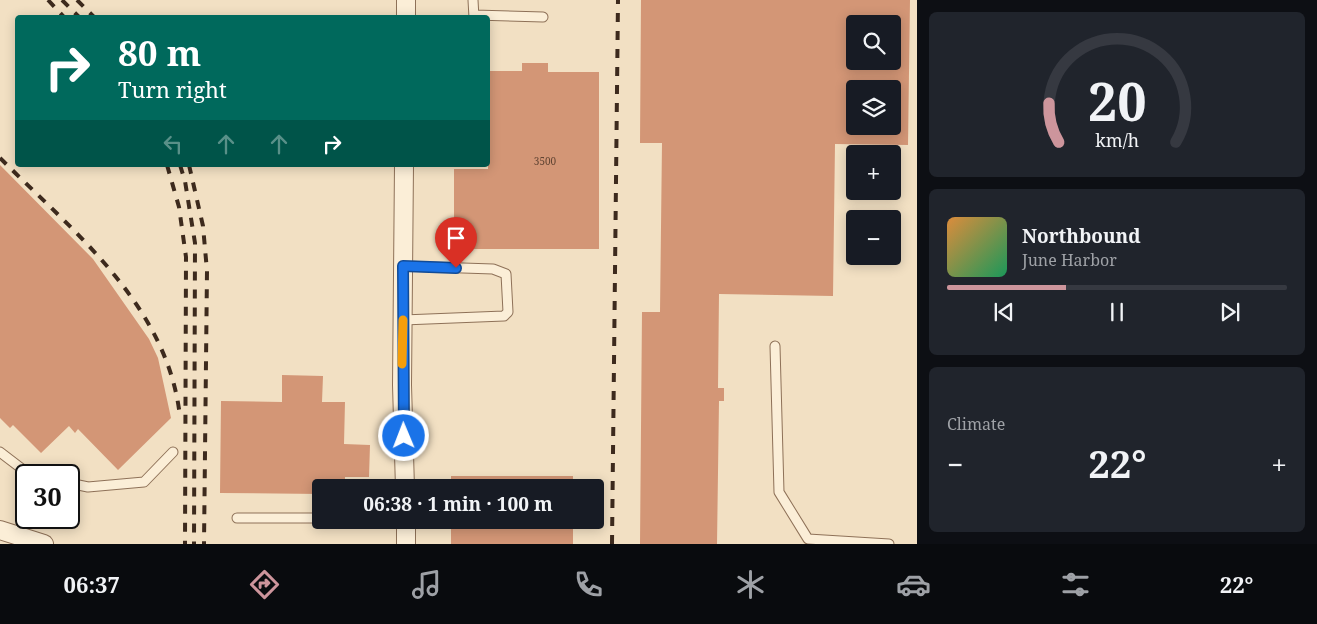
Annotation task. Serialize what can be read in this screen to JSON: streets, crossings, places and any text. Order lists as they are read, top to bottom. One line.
{"house_numbers":["3500"],"page":{"map_buttons":["+","−"],"turn":["80 m","Turn right"],"song":["Northbound","June Harbor"],"tile":"Climate","heat":["−","22°","+"],"limit":"30","trip":"06:38 · 1 min · 100 m","tabs":["06:37","22°"],"gauge":["20","km/h"]}}
